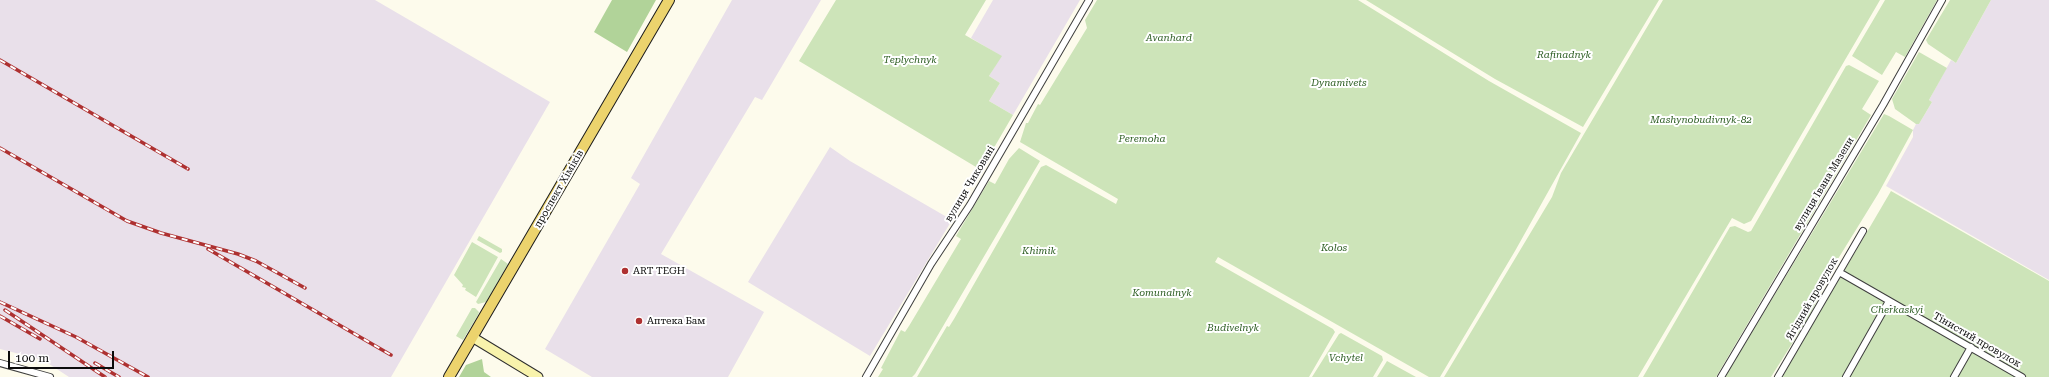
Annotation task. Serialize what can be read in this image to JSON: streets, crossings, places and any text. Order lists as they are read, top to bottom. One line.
{"streets":{"main road":["проспект Хіміків"],"street":["вулиця Чиковані","вулиця Івана Мазепи","Ягідний провулок","Тінистий провулок"]},"crossings":[["Ягідний провулок","Тінистий провулок"]],"parks":["Avanhard","Rafinadnyk","Teplychnyk","Dynamivets","Mashynobudivnyk-82","Peremoha","Kolos","Khimik","Komunalnyk","Cherkaskyi","Budivelnyk","Vchytel"],"places":["ART TEGH","Аптека Бам"],"scale_bar":"100 m"}
